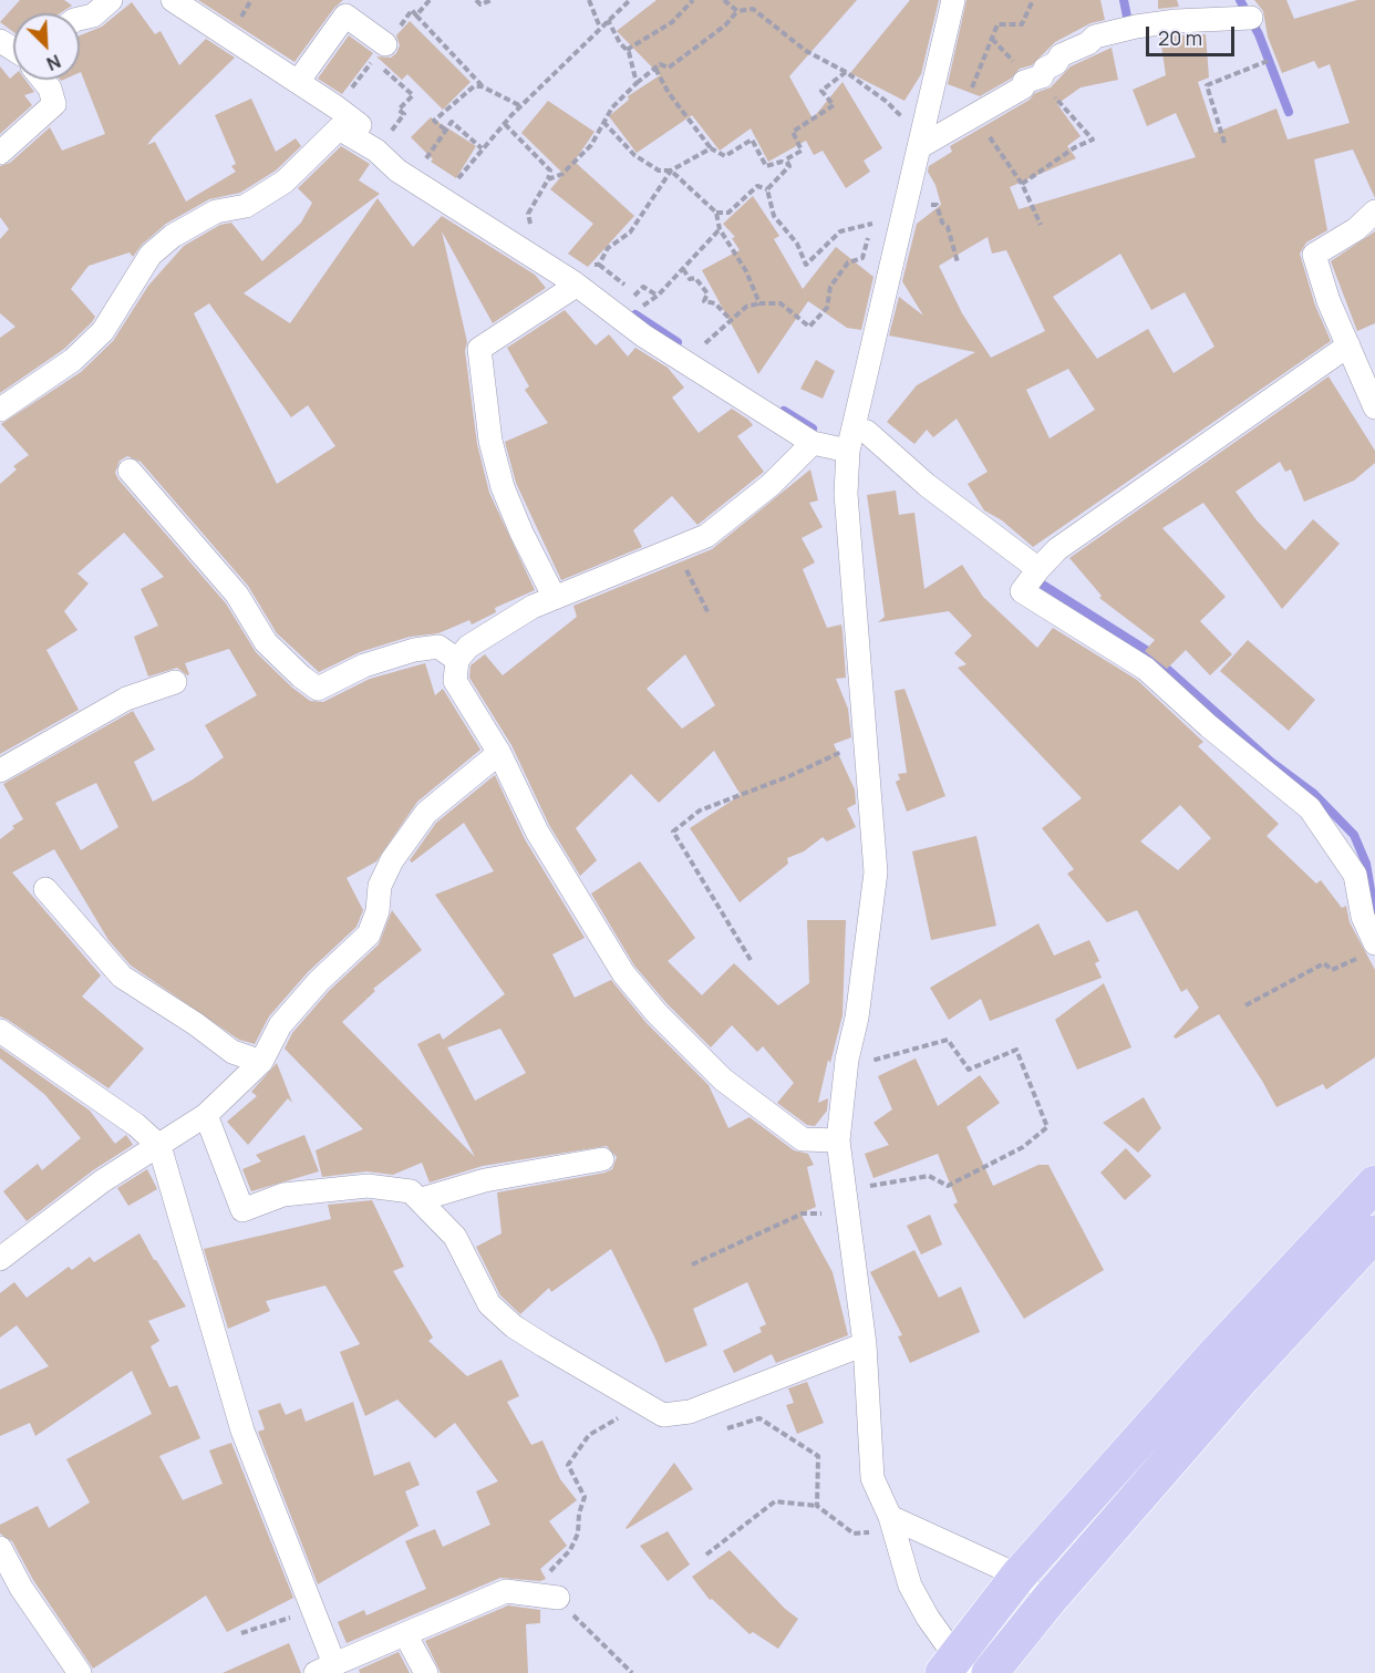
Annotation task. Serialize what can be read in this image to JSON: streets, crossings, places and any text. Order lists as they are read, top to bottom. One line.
{"scale_bar":"20 m","north":"bottom right"}
